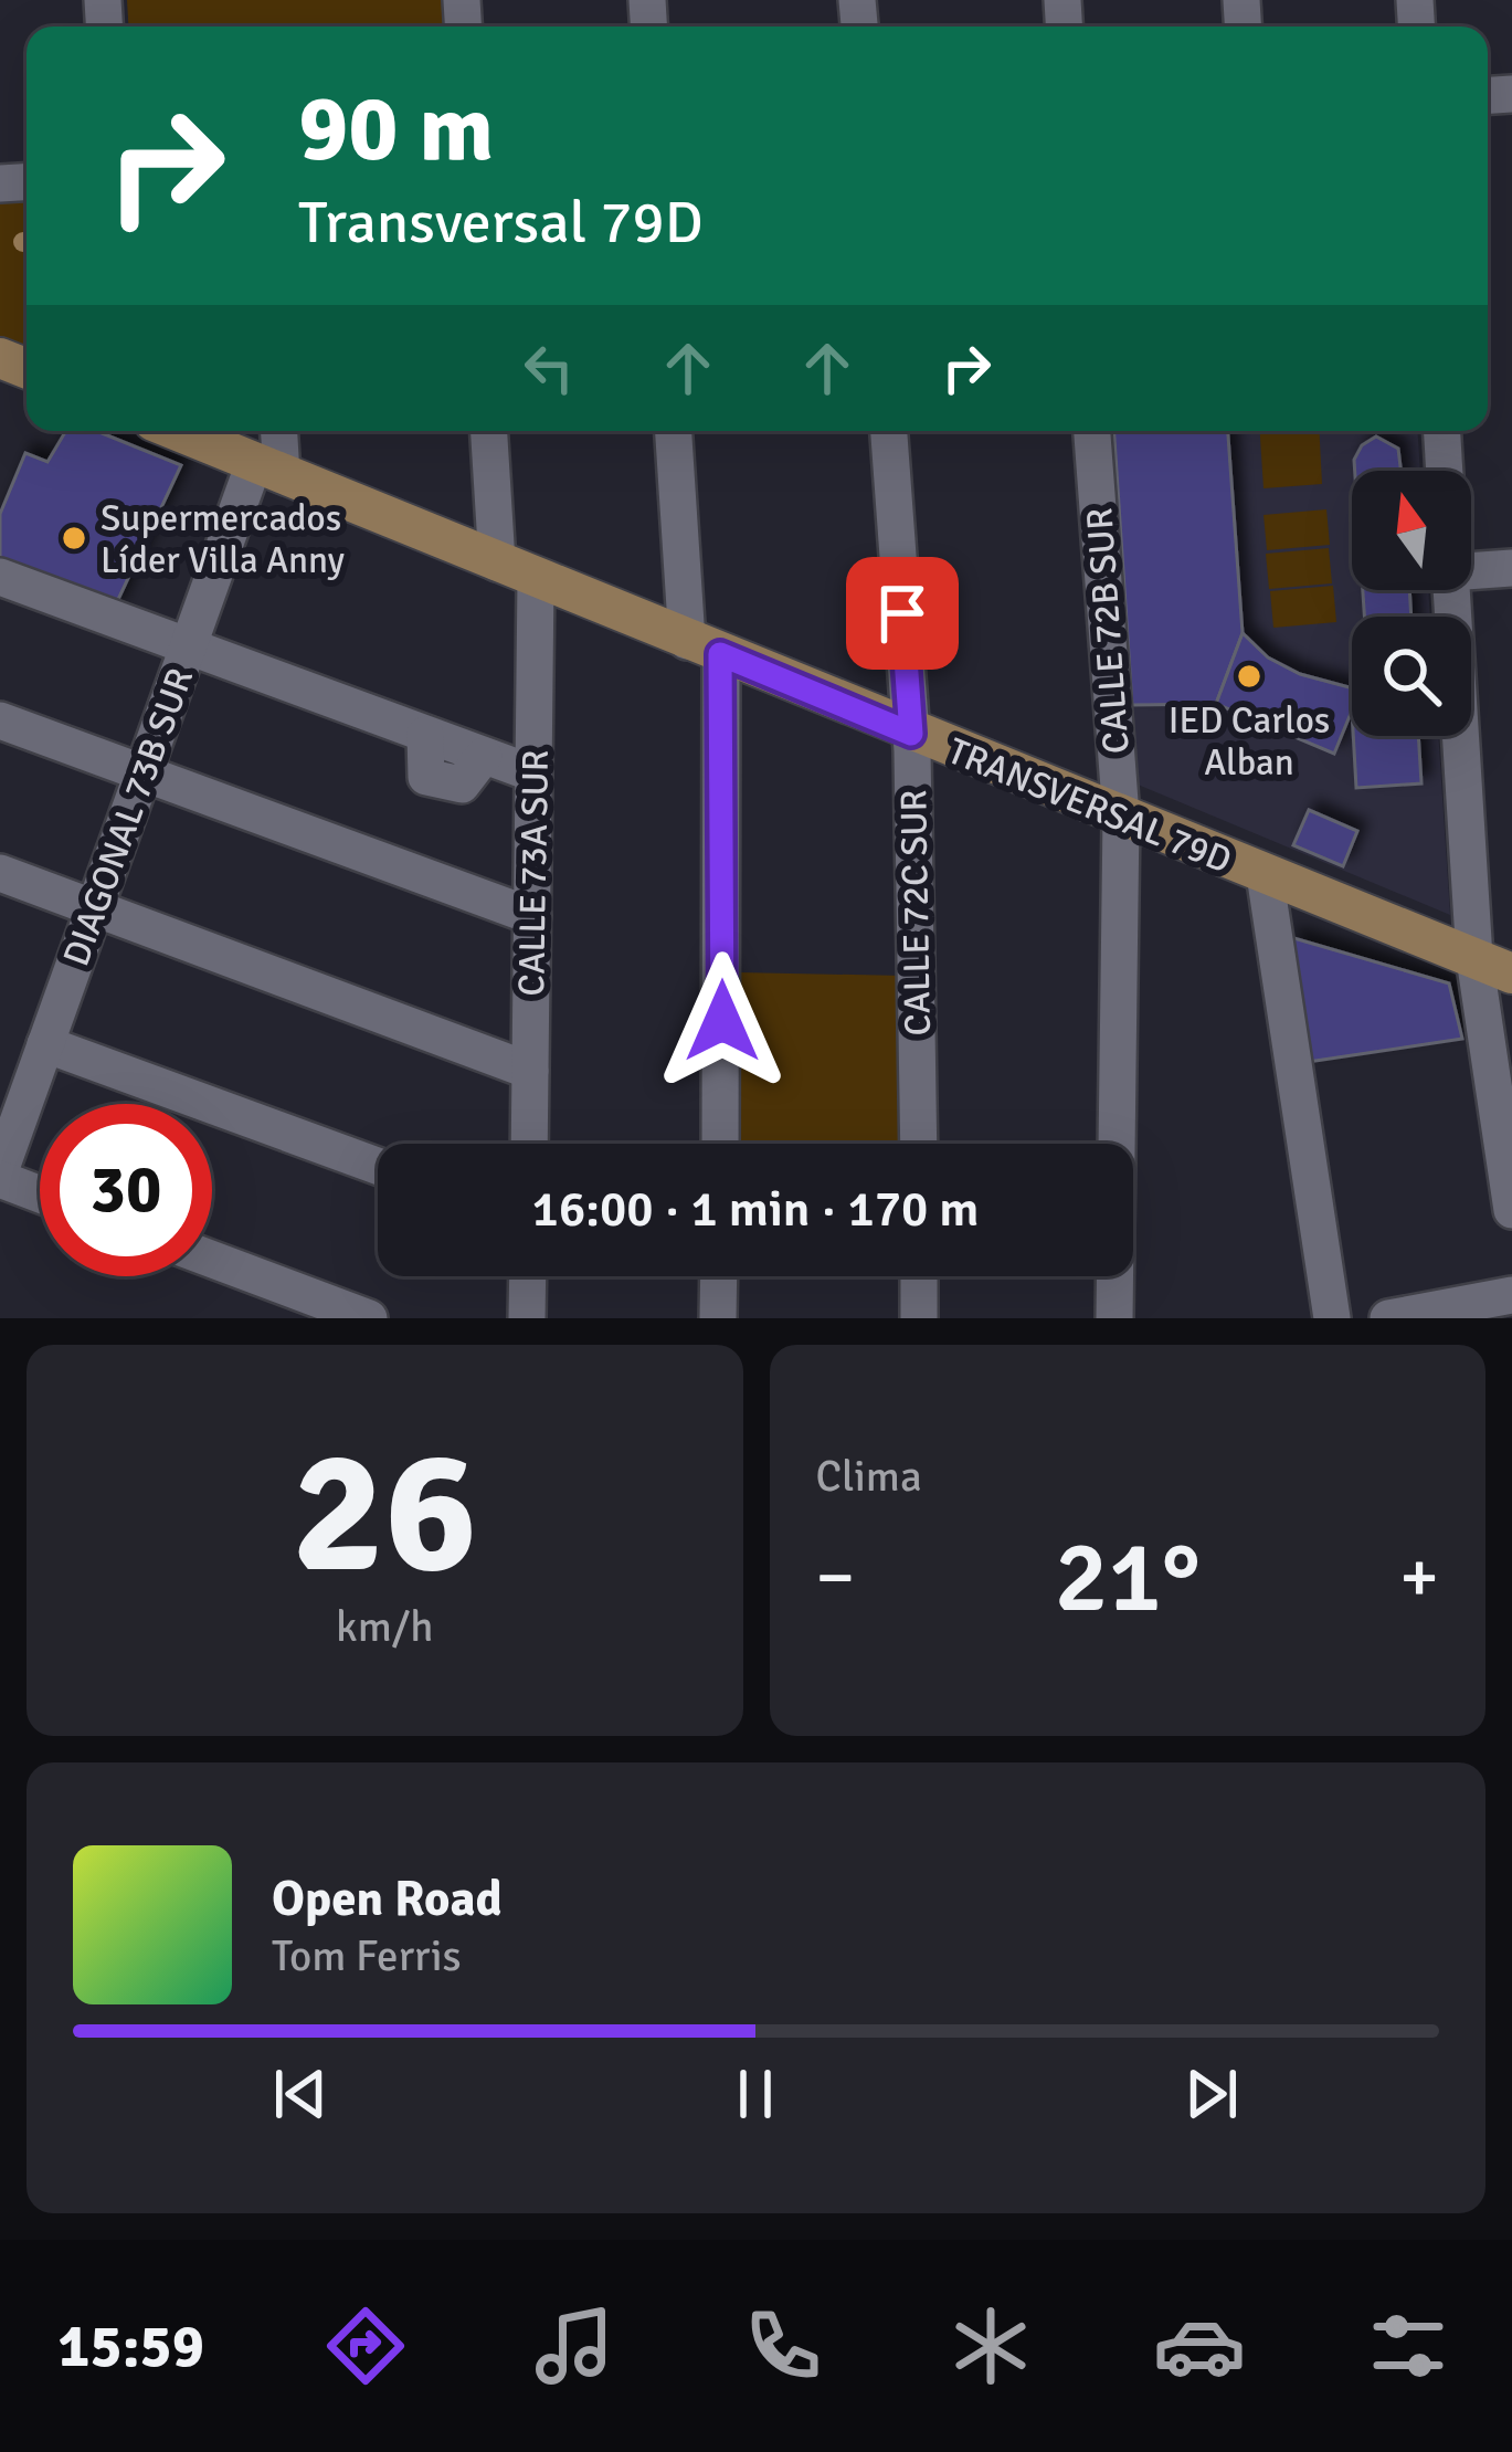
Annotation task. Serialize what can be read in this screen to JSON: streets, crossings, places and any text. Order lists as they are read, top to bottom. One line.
{"streets":{"main road":["TRANSVERSAL 79D"],"street":["CALLE 72B SUR","DIAGONAL 73B SUR","CALLE 73A SUR","CALLE 72C SUR"]},"crossings":[["CALLE 72B SUR","TRANSVERSAL 79D"],["TRANSVERSAL 79D","DIAGONAL 73B SUR"],["TRANSVERSAL 79D","CALLE 73A SUR"],["TRANSVERSAL 79D","CALLE 72C SUR"]],"places":["Supermercados Líder Villa Anny","IED Carlos Alban"],"north":"top","page":{"turn":["90 m","Transversal 79D"],"limit":"30","trip":"16:00 · 1 min · 170 m","tile":[["26","km/h"],"Clima"],"heat":["−","21°","+"],"song":["Open Road","Tom Ferris"],"tabs":"15:59"}}
